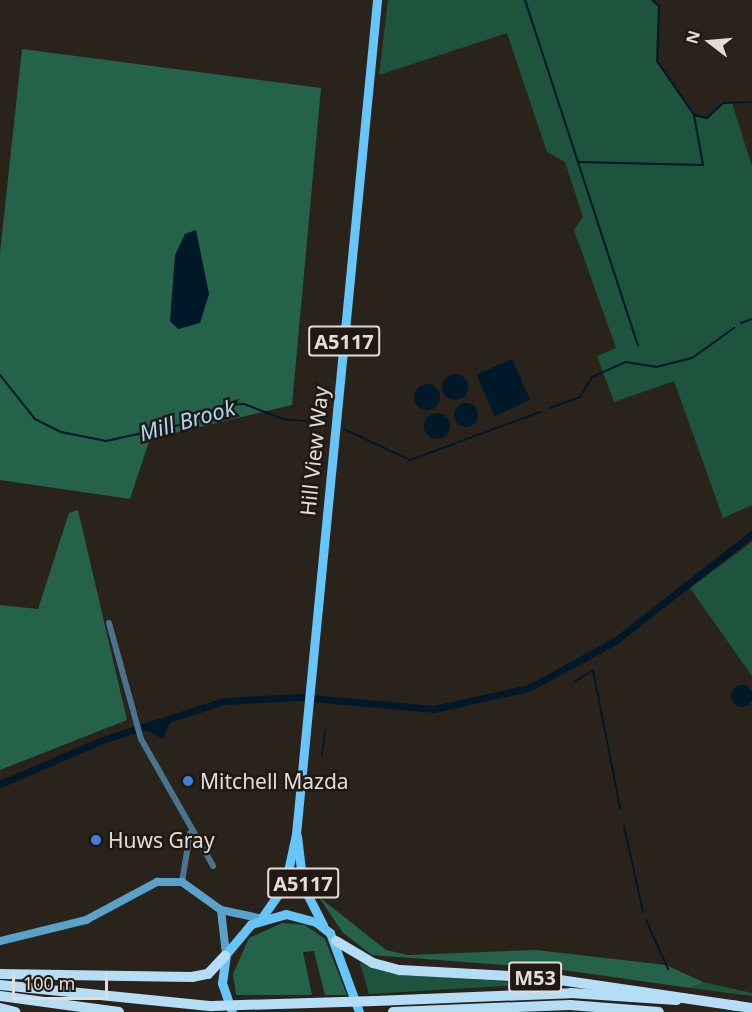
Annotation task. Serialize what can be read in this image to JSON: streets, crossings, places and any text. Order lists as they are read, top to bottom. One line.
{"streets":{"highway":["M53"],"main road":["A5117","Hill View Way"]},"water":["Mill Brook"],"places":["Mitchell Mazda","Huws Gray"],"scale_bar":"100 m","north":"left"}
